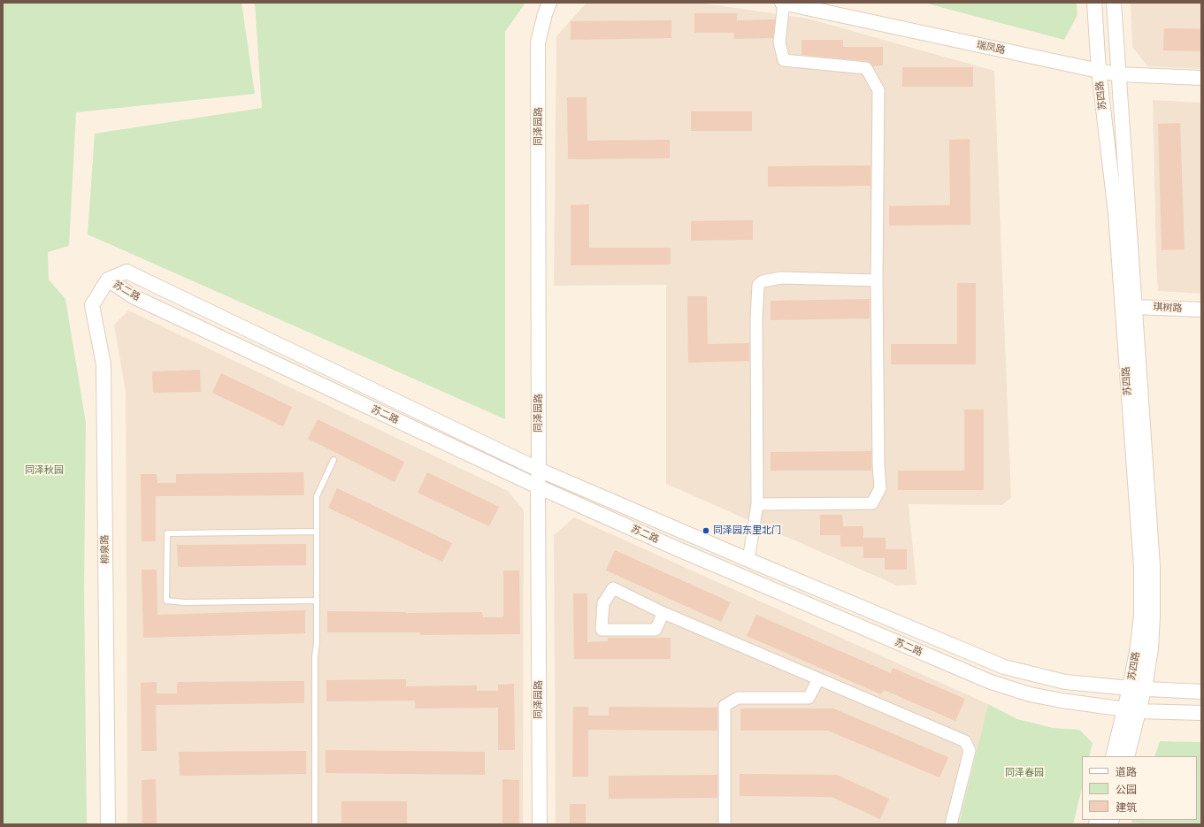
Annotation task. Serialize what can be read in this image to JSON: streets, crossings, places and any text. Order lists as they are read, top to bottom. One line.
{"streets":{"street":["瑞凤路","苏四路","同泽园路","苏二路","琪树路","柳泉路"]},"crossings":[["瑞凤路","苏四路"],["苏四路","苏二路"],["苏四路","琪树路"],["同泽园路","苏二路"],["苏二路","柳泉路"]],"parks":["同泽秋园","同泽春园"],"places":["同泽园东里北门"],"legend":["道路","公园","建筑"]}
